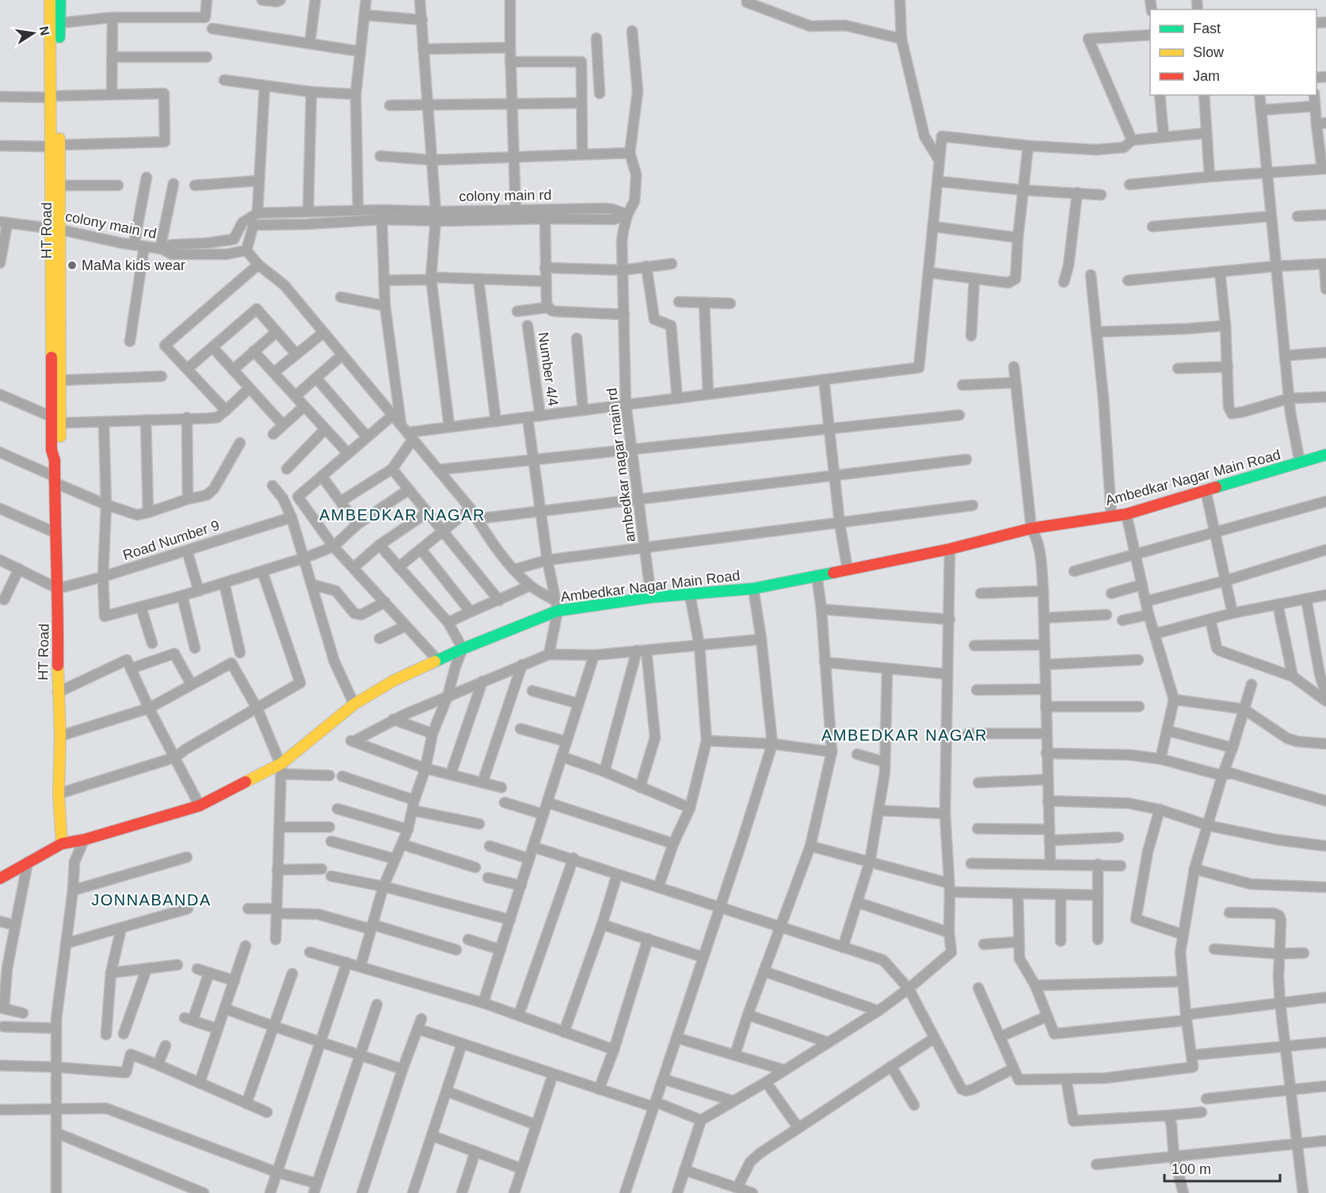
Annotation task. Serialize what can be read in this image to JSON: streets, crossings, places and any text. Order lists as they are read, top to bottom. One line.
{"streets":{"street":["colony main rd","HT Road","Number 4/4","ambedkar nagar main rd","Ambedkar Nagar Main Road","Road Number 9"]},"crossings":[["colony main rd","HT Road"],["colony main rd","ambedkar nagar main rd"],["HT Road","Ambedkar Nagar Main Road"],["HT Road","Road Number 9"],["ambedkar nagar main rd","Ambedkar Nagar Main Road"]],"districts":["AMBEDKAR NAGAR","AMBEDKAR NAGAR","JONNABANDA"],"places":["MaMa kids wear"],"legend":["Fast","Slow","Jam"],"scale_bar":"100 m","north":"right"}
